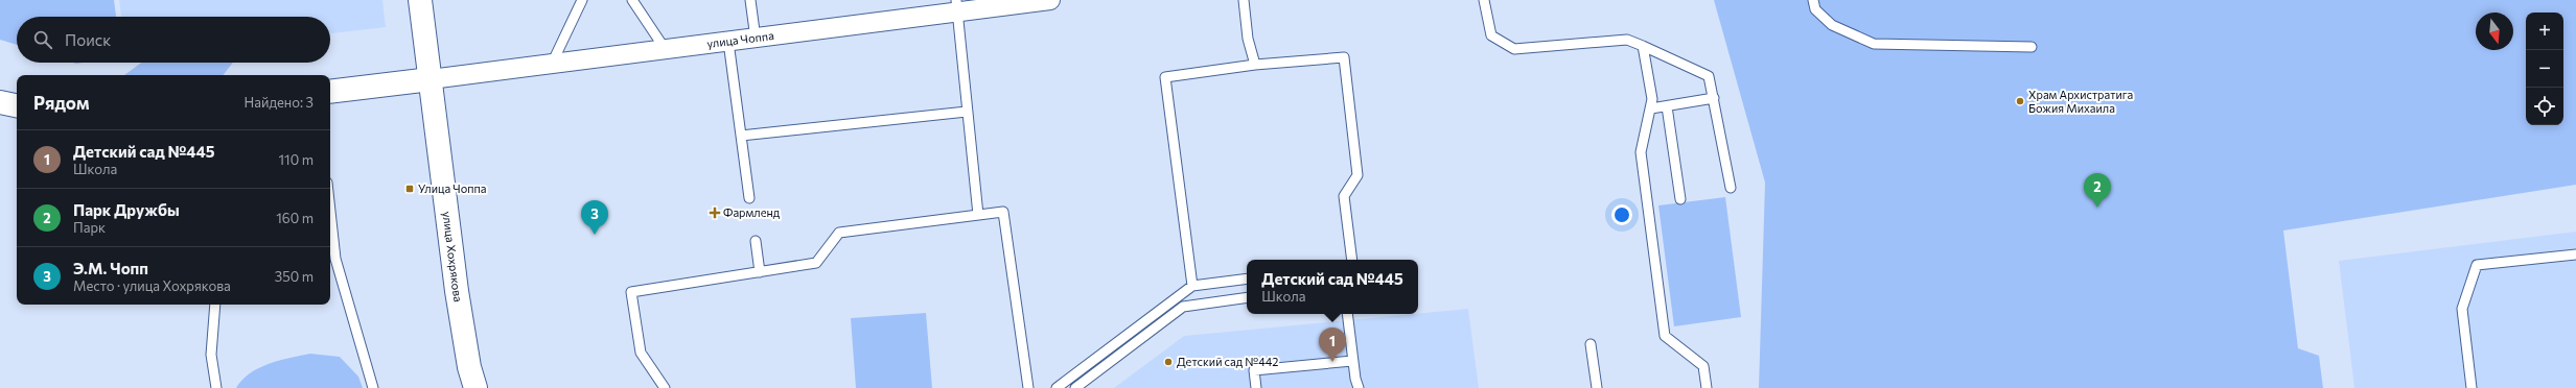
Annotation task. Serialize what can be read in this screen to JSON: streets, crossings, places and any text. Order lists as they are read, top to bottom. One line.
{"streets":{"main road":["улица Хохрякова"],"street":["улица Чоппа"]},"crossings":[["улица Чоппа","улица Хохрякова"]],"places":{"other":["Храм Архистратига Божия Михаила","Детский сад №442"],"transit":["Улица Чоппа"],"health":["Фармленд"]},"north":"bottom","page":{"map_buttons":["+","−"],"search":"Поиск","heading":["Рядом","Найдено: 3"],"list":[{"mark":"1","name":"Детский сад №445","note":"Школа","value":"110 m"},{"mark":"2","name":"Парк Дружбы","note":"Парк","value":"160 m"},{"mark":"3","name":"Э.М. Чопп","note":"Место · улица Хохрякова","value":"350 m"}],"pins":["2","3","1"],"popup":["Детский сад №445","Школа"]}}
